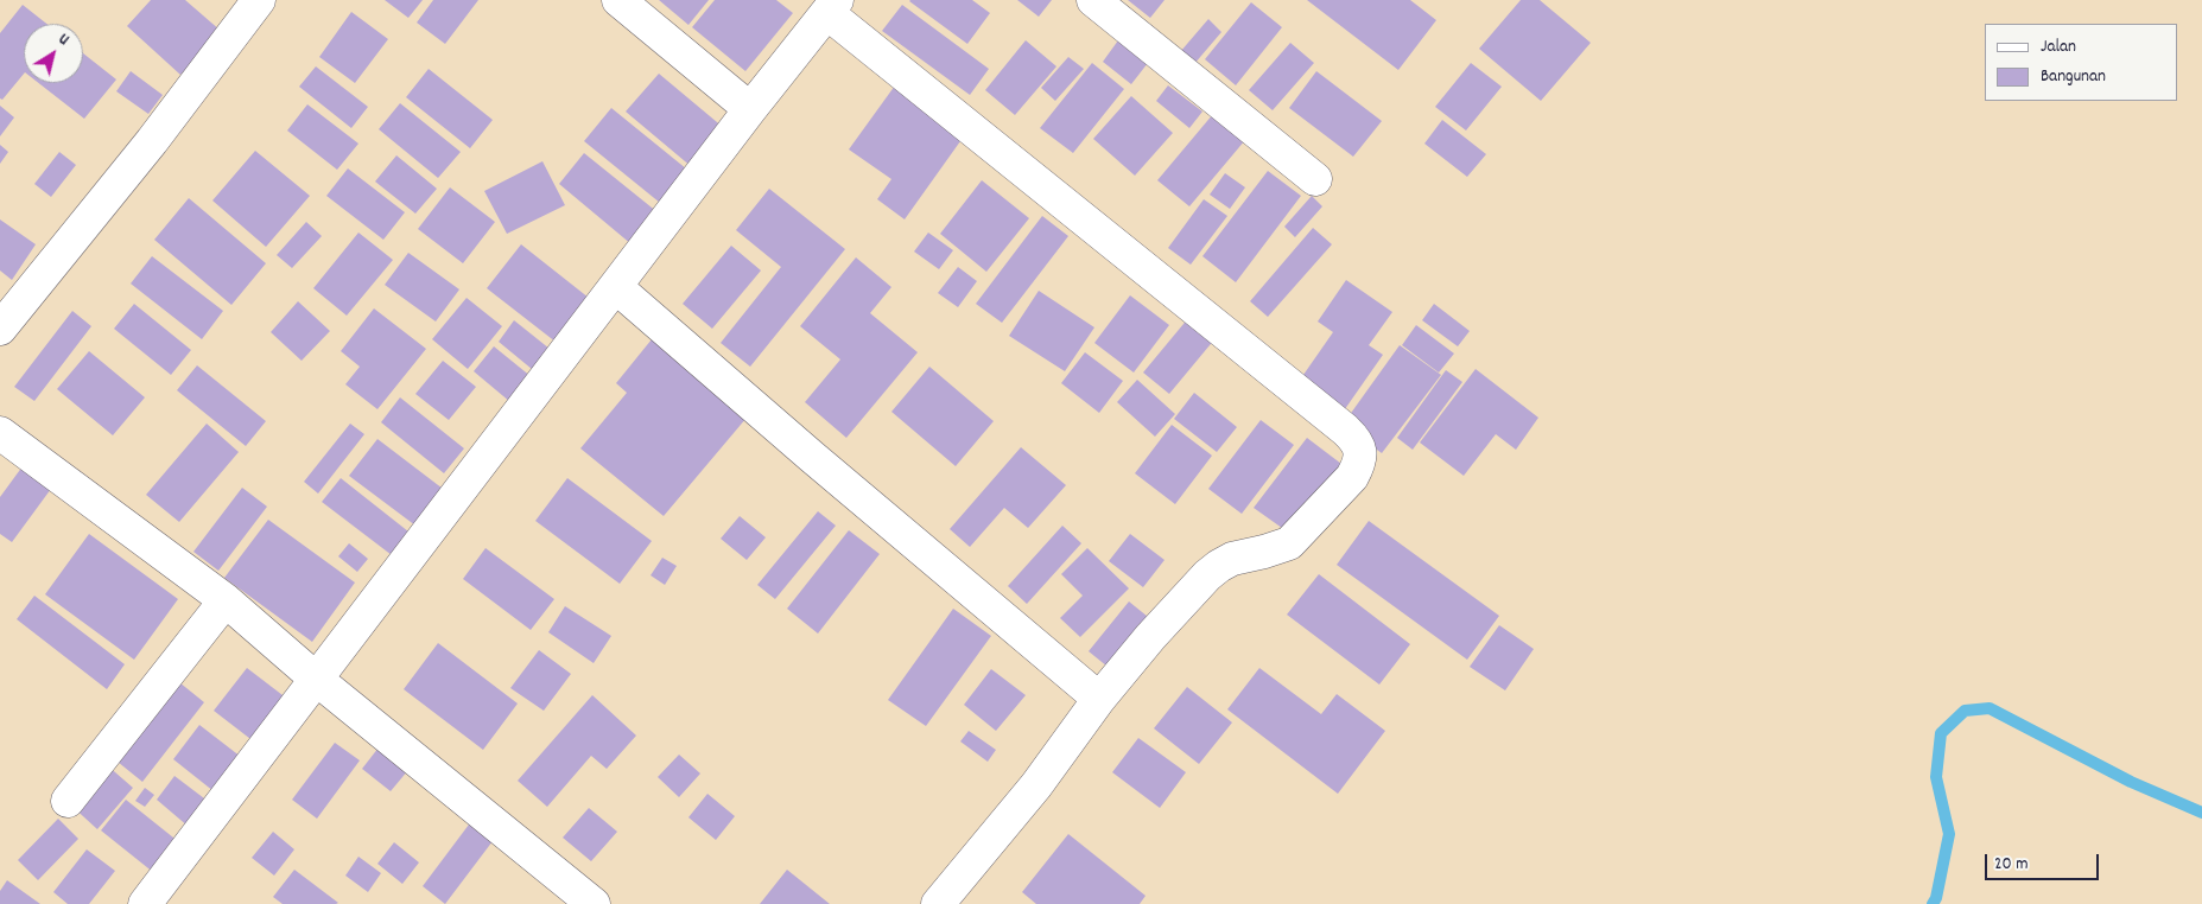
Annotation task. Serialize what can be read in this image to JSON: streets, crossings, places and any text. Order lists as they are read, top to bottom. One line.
{"legend":["Jalan","Bangunan"],"scale_bar":"20 m","north":"top right"}
